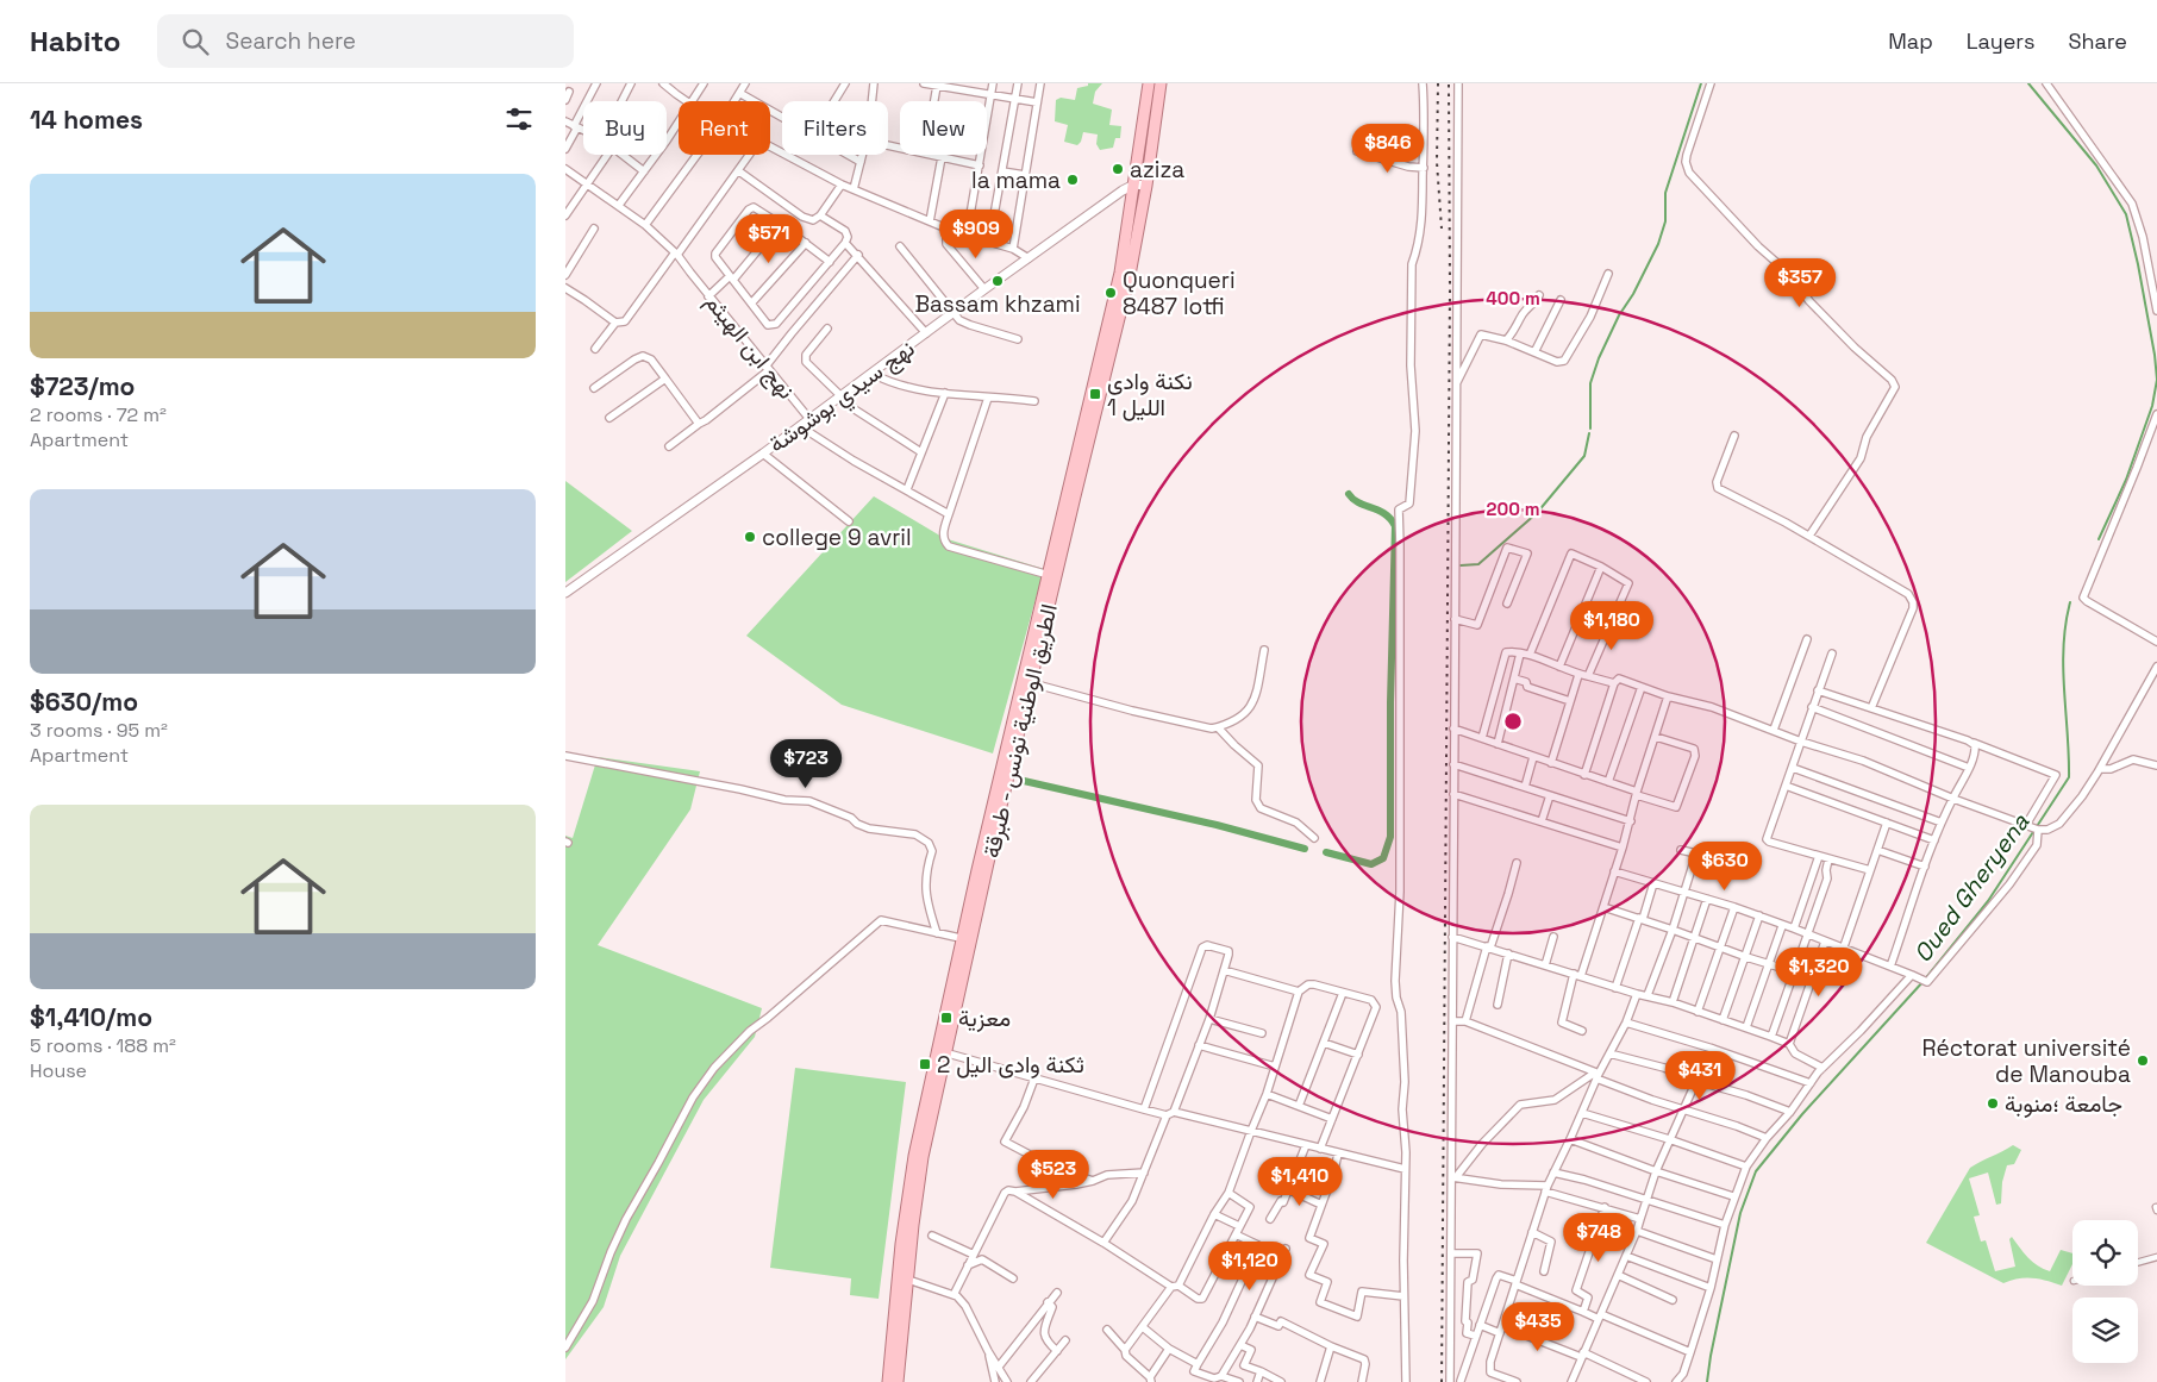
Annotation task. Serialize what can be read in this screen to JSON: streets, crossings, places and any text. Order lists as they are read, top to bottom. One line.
{"streets":{"main road":["الطريق الوطنية تونس - طبرقة"],"street":["نهج ابن الهيثم","نهج سيدي بوشوشة"]},"crossings":[["نهج ابن الهيثم","نهج سيدي بوشوشة"],["نهج سيدي بوشوشة","الطريق الوطنية تونس - طبرقة"]],"water":["Oued Gheryena"],"places":{"other":["aziza","la mama","Bassam khzami","Quonqueri 8487 lotfi","college 9 avril","Réctorat université de Manouba","جامعة ؛منوبة"],"transit":["نكنة وادى الليل 1","معزية","ثكنة وادى اليل 2"]},"page":{"header":"Habito","search":"Search here","nav":["Map","Layers","Share"],"heading":"14 homes","chip":["Buy","Rent","Filters","New"],"price":["$846","$909","$571","$357","$1,180","$723","$630","$1,320","$431","$523","$1,410","$748","$1,120","$435"],"list":[{"name":"$723/mo","note":"2 rooms · 72 m² · Apartment"},{"name":"$630/mo","note":"3 rooms · 95 m² · Apartment"},{"name":"$1,410/mo","note":"5 rooms · 188 m² · House"}]},"rings":["400 m","200 m"]}
